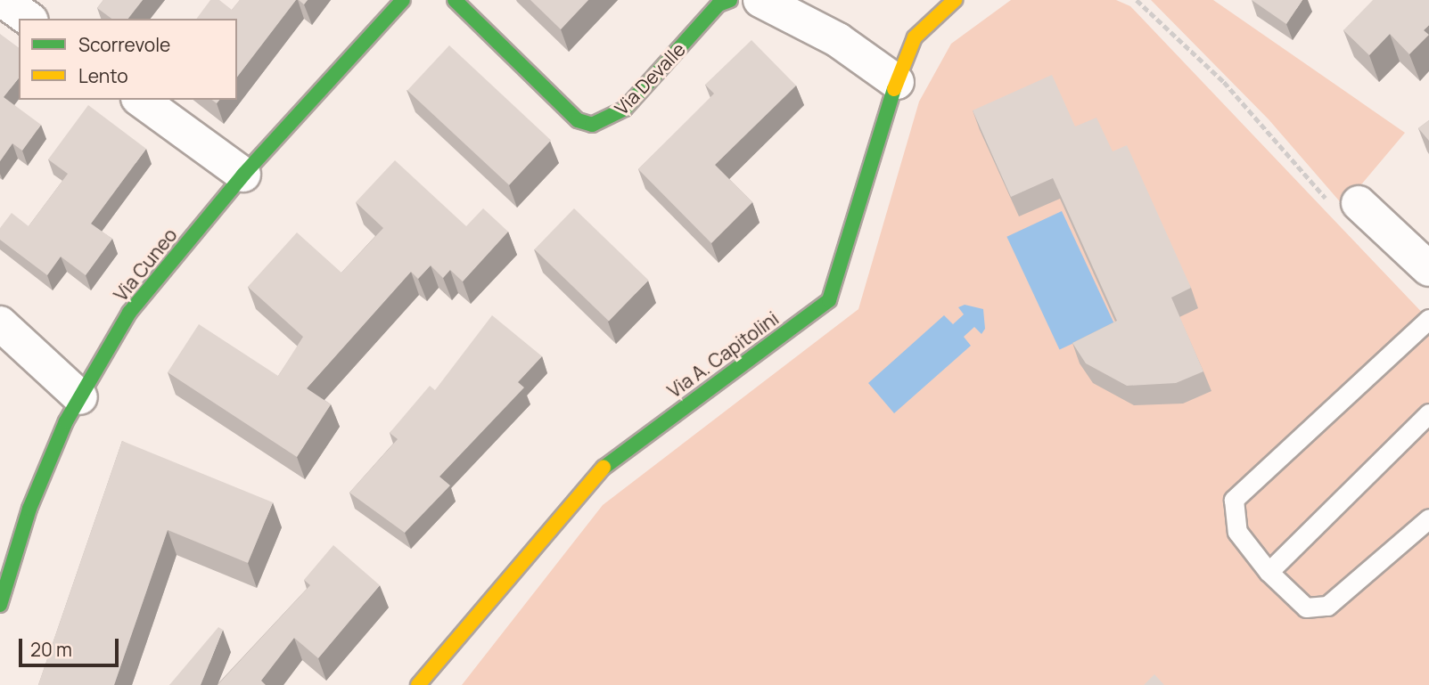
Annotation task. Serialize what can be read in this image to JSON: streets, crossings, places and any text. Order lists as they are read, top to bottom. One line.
{"streets":{"street":["Via Devalle","Via Cuneo","Via A. Capitolini"]},"legend":["Scorrevole","Lento"],"scale_bar":"20 m"}
